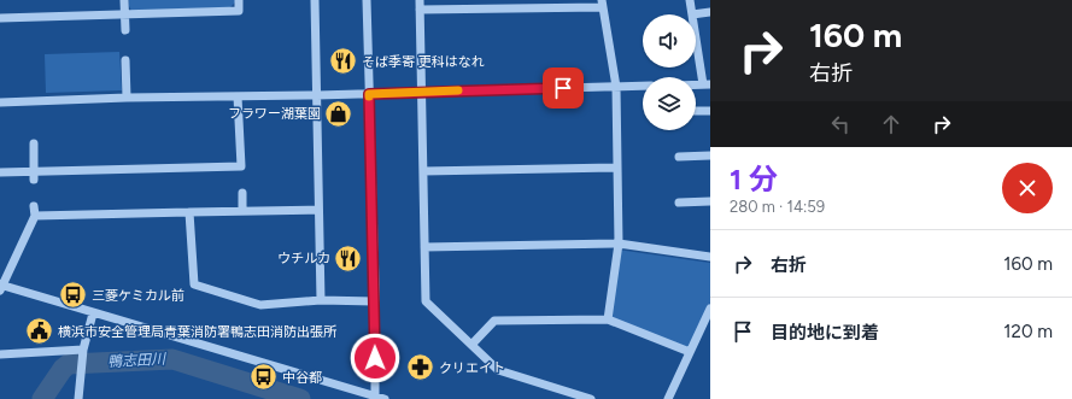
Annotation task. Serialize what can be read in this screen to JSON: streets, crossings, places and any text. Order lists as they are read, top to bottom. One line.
{"water":["鴨志田川"],"places":{"restaurant":["そば季寄 更科はなれ","ウチルカ"],"shop":["フラワー湖葉園"],"bus stop":["三菱ケミカル前","中谷都"],"public building":["横浜市安全管理局青葉消防署鴨志田消防出張所"],"pharmacy":["クリエイト"]},"page":{"turn":["160 m","右折"],"heading":["1 分","280 m · 14:59"],"list":[{"name":"右折","value":"160 m"},{"name":"目的地に到着","value":"120 m"}]}}
